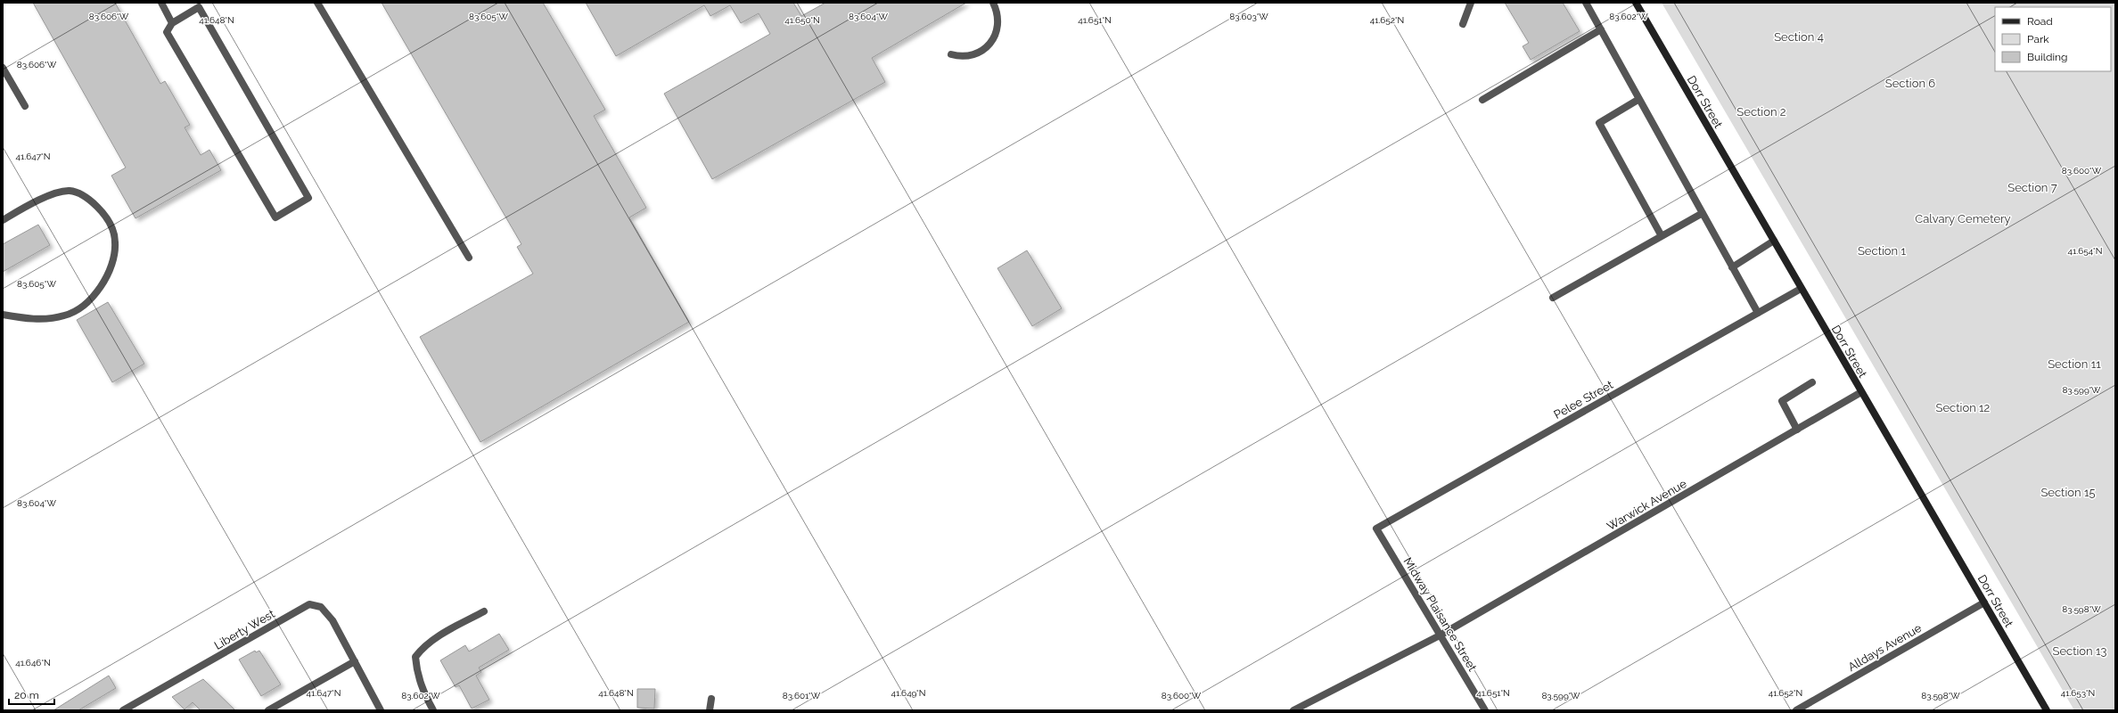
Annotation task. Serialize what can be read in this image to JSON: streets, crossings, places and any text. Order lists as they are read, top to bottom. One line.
{"streets":{"main road":["Dorr Street"],"street":["Pelee Street","Warwick Avenue","Midway Plaisance Street","Liberty West","Alldays Avenue"]},"crossings":[["Dorr Street","Pelee Street"],["Dorr Street","Warwick Avenue"],["Dorr Street","Alldays Avenue"],["Pelee Street","Midway Plaisance Street"],["Warwick Avenue","Midway Plaisance Street"]],"parks":["Section 4","Section 6","Section 2","Section 7","Calvary Cemetery","Section 1","Section 11","Section 12","Section 15","Section 13"],"legend":["Road","Park","Building"],"scale_bar":"20 m","coordinates":["83.606°W","83.605°W","83.604°W","83.603°W","83.602°W","41.648°N","41.650°N","41.651°N","41.652°N","41.647°N","83.600°W","41.654°N","83.599°W","83.598°W","41.646°N","41.649°N","41.653°N","83.601°W"]}
